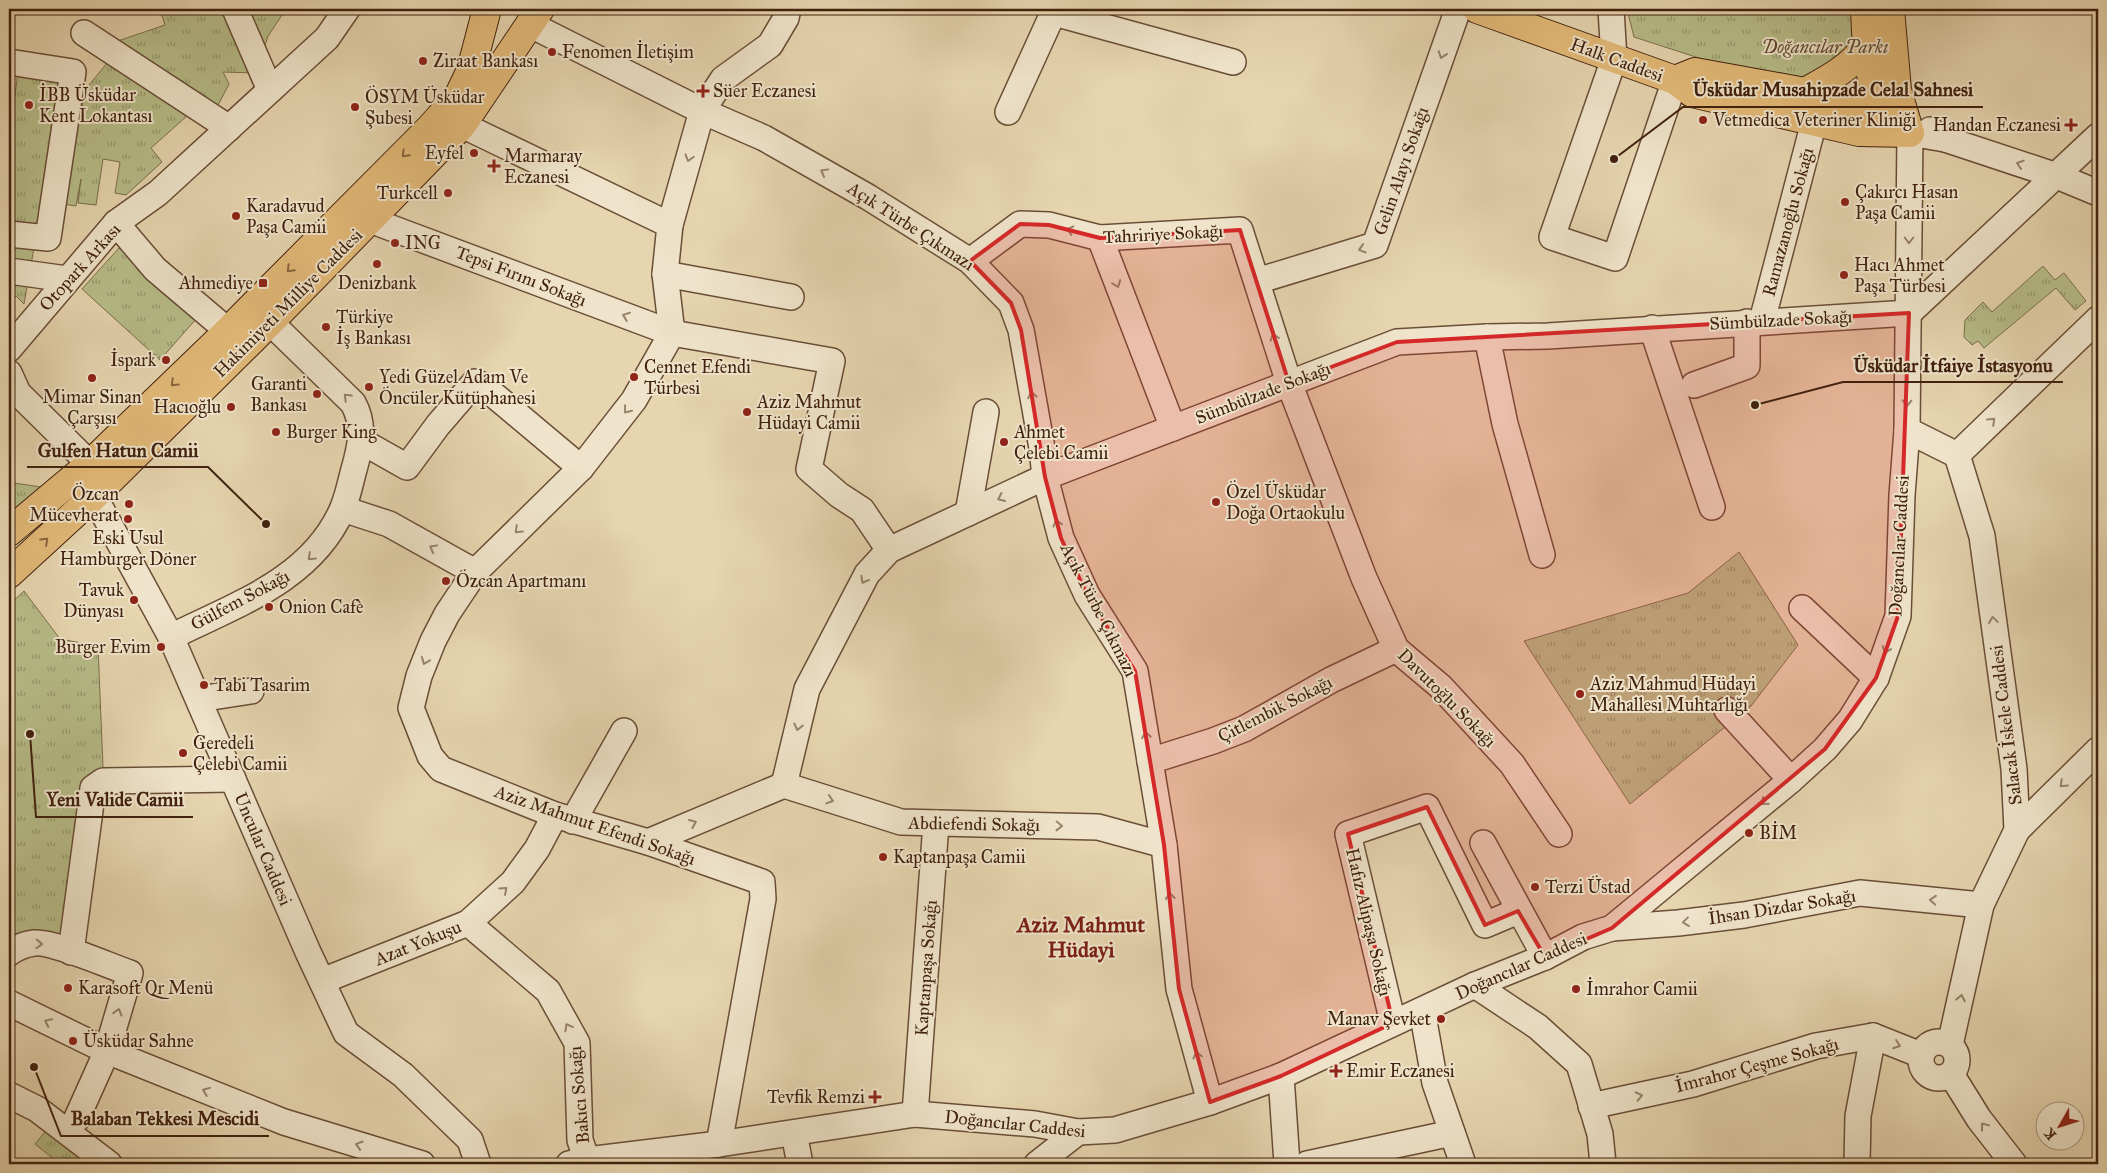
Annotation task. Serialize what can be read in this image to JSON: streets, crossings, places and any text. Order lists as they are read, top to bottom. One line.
{"streets":{"main road":["Halk Caddesi","Hakimiyeti Milliye Caddesi"],"street":["Gelin Alayı Sokağı","Ramazanoğlu Sokağı","Açık Türbe Çıkmazı","Tahririye Sokağı","Otopark Arkası","Tepsi Fırını Sokağı","Sümbülzade Sokağı","Doğancılar Caddesi","Gülfem Sokağı","Davutoğlu Sokağı","Çitlembik Sokağı","Salacak İskele Caddesi","Abdiefendi Sokağı","Aziz Mahmut Efendi Sokağı","Uncular Caddesi","İhsan Dizdar Sokağı","Hafız Alipaşa Sokağı","Azat Yokuşu","Kaptanpaşa Sokağı","İmrahor Çeşme Sokağı","Bakıcı Sokağı"]},"crossings":[["Halk Caddesi","Ramazanoğlu Sokağı"],["Halk Caddesi","Doğancılar Caddesi"],["Gelin Alayı Sokağı","Tahririye Sokağı"],["Ramazanoğlu Sokağı","Sümbülzade Sokağı"],["Açık Türbe Çıkmazı","Tahririye Sokağı"],["Açık Türbe Çıkmazı","Hakimiyeti Milliye Caddesi"],["Açık Türbe Çıkmazı","Sümbülzade Sokağı"],["Açık Türbe Çıkmazı","Doğancılar Caddesi"],["Açık Türbe Çıkmazı","Çitlembik Sokağı"],["Açık Türbe Çıkmazı","Abdiefendi Sokağı"],["Tahririye Sokağı","Sümbülzade Sokağı"],["Tahririye Sokağı","Davutoğlu Sokağı"],["Tepsi Fırını Sokağı","Hakimiyeti Milliye Caddesi"],["Tepsi Fırını Sokağı","Sümbülzade Sokağı"],["Tepsi Fırını Sokağı","Aziz Mahmut Efendi Sokağı"],["Hakimiyeti Milliye Caddesi","Gülfem Sokağı"],["Hakimiyeti Milliye Caddesi","Uncular Caddesi"],["Sümbülzade Sokağı","Doğancılar Caddesi"],["Sümbülzade Sokağı","Davutoğlu Sokağı"],["Doğancılar Caddesi","Aziz Mahmut Efendi Sokağı"],["Doğancılar Caddesi","İhsan Dizdar Sokağı"],["Doğancılar Caddesi","Hafız Alipaşa Sokağı"],["Doğancılar Caddesi","Kaptanpaşa Sokağı"],["Doğancılar Caddesi","Bakıcı Sokağı"],["Gülfem Sokağı","Uncular Caddesi"],["Davutoğlu Sokağı","Çitlembik Sokağı"],["Salacak İskele Caddesi","İhsan Dizdar Sokağı"],["Abdiefendi Sokağı","Kaptanpaşa Sokağı"],["Aziz Mahmut Efendi Sokağı","Azat Yokuşu"],["Uncular Caddesi","Azat Yokuşu"],["Azat Yokuşu","Bakıcı Sokağı"]],"one_way":["Gelin Alayı Sokağı","Açık Türbe Çıkmazı","Doğancılar Caddesi","Salacak İskele Caddesi","Abdiefendi Sokağı","İhsan Dizdar Sokağı","Azat Yokuşu","İmrahor Çeşme Sokağı","Bakıcı Sokağı"],"districts":["Aziz Mahmut Hüdayi"],"parks":["Doğancılar Parkı"],"places":{"other":["Fenomen İletişim","Ziraat Bankası","İBB Üsküdar Kent Lokantası","ÖSYM Üsküdar Şubesi","Vetmedica Veteriner Kliniği","Eyfel","Üsküdar Musahipzade Celal Sahnesi","Turkcell","Çakırcı Hasan Paşa Camii","Karadavud Paşa Camii","ING","Denizbank","Hacı Ahmet Paşa Türbesi","Türkiye İş Bankası","İspark","Cennet Efendi Türbesi","Mimar Sinan Çarşısı","Yedi Güzel Adam Ve Öncüler Kütüphanesi","Garanti Bankası","Üsküdar İtfaiye İstasyonu","Hacıoğlu","Aziz Mahmut Hüdayi Camii","Burger King","Ahmet Çelebi Camii","Özel Üsküdar Doğa Ortaokulu","Özcan Mücevherat","Eski Usul Hamburger Döner","Gulfen Hatun Camii","Özcan Apartmanı","Tavuk Dünyası","Onion Cafè","Burger Evim","Tabi Tasarim","Aziz Mahmud Hüdayi Mahallesi Muhtarlığı","Yeni Valide Camii","Geredeli Çelebi Camii","BİM","Kaptanpaşa Camii","Terzi Üstad","Karasoft Qr Menü","İmrahor Camii","Manav Şevket","Üsküdar Sahne","Balaban Tekkesi Mescidi"],"health":["Süer Eczanesi","Handan Eczanesi","Marmaray Eczanesi","Emir Eczanesi","Tevfik Remzi"],"transit":["Ahmediye"]},"north":"bottom left"}
